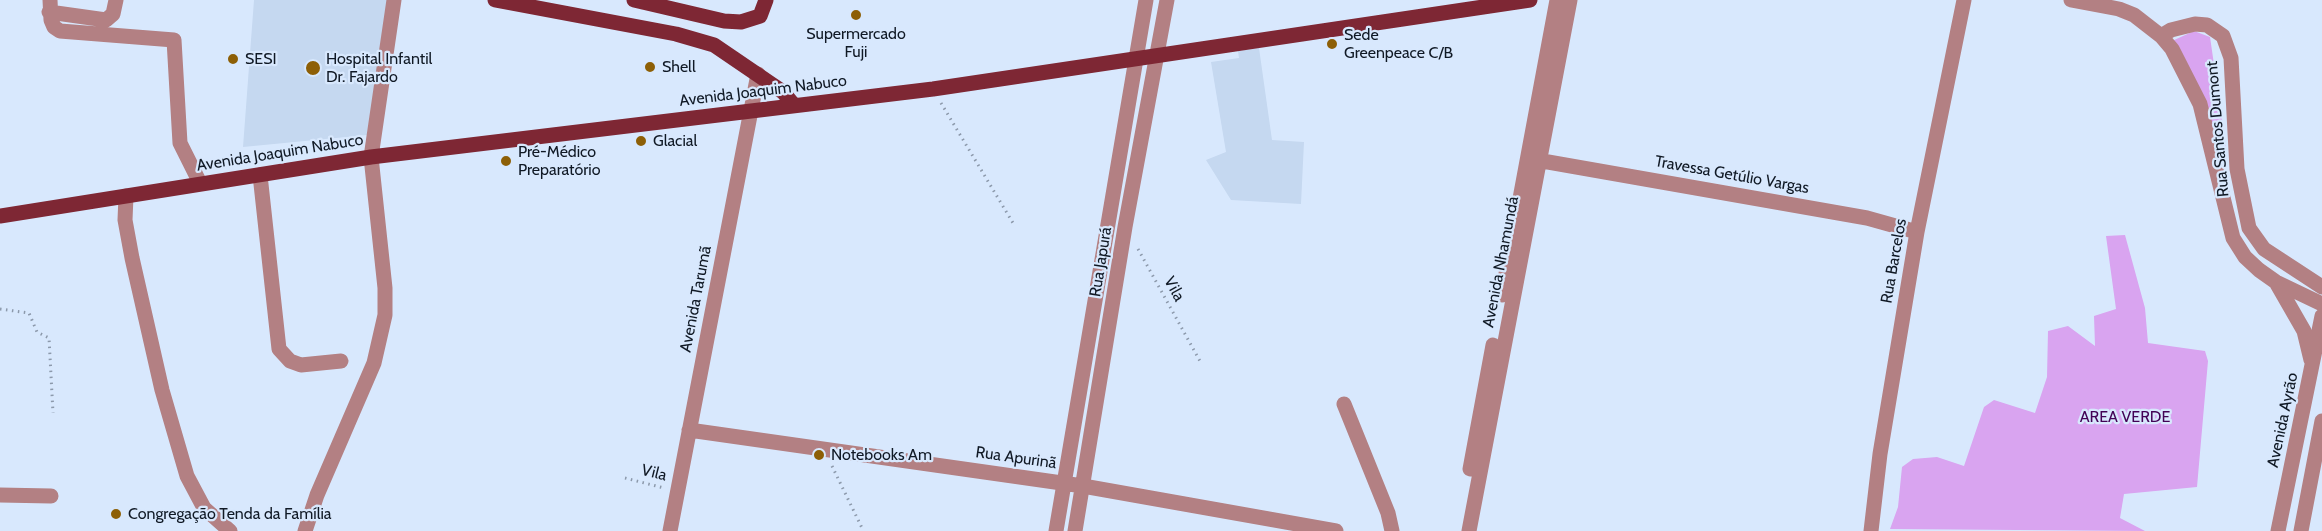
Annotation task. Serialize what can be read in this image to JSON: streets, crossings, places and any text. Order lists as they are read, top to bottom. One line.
{"streets":{"main road":["Avenida Joaquim Nabuco"],"street":["Rua Santos Dumont","Travessa Getúlio Vargas","Rua Barcelos","Rua Japurá","Avenida Nhamundá","Avenida Tarumã","Avenida Ayrão","Rua Apurinã"],"path":["Vila"]},"crossings":[["Avenida Joaquim Nabuco","Rua Japurá"],["Avenida Joaquim Nabuco","Avenida Tarumã"],["Travessa Getúlio Vargas","Rua Barcelos"],["Travessa Getúlio Vargas","Avenida Nhamundá"],["Rua Japurá","Vila"],["Rua Japurá","Rua Apurinã"],["Vila","Avenida Tarumã"],["Avenida Tarumã","Rua Apurinã"]],"parks":["AREA VERDE"],"places":["Supermercado Fuji","Sede Greenpeace C/B","SESI","Shell","Hospital Infantil Dr. Fajardo","Glacial","Pré-Médico Preparatório","Notebooks Am","Congregação Tenda da Família"]}
